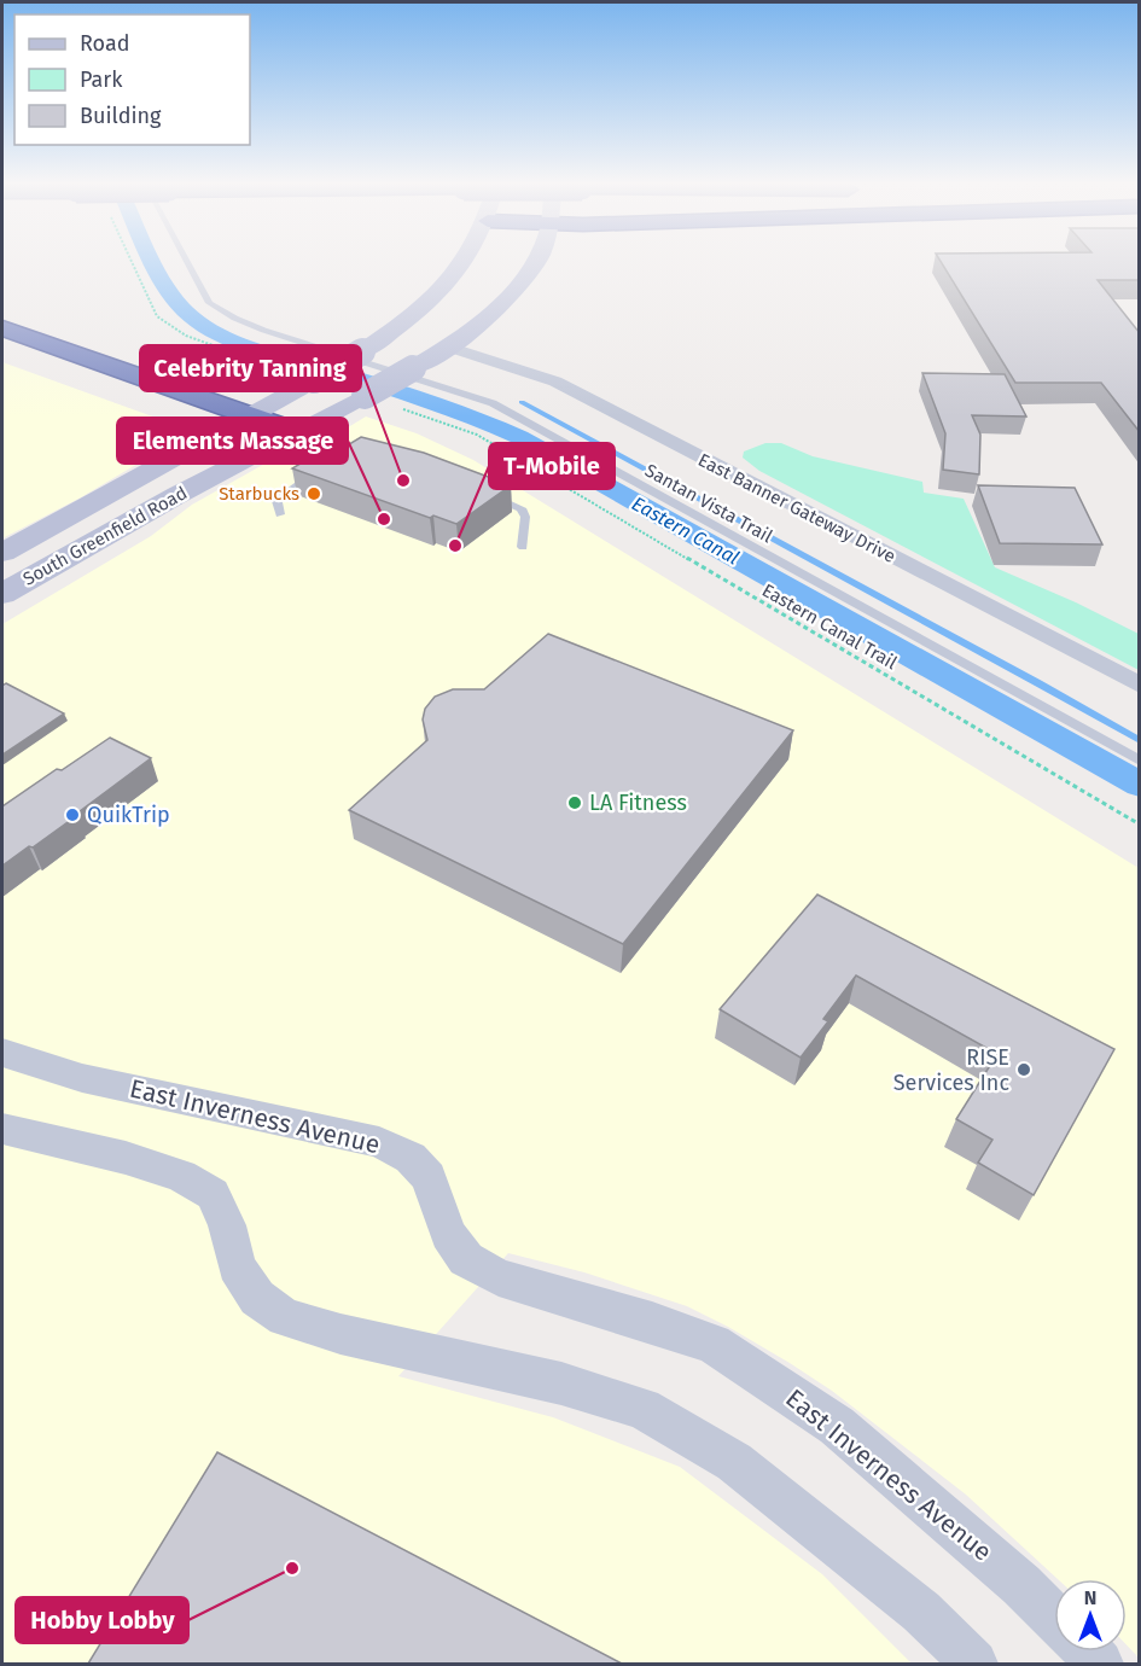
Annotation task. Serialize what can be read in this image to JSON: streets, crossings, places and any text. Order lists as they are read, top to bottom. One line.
{"streets":{"main road":["South Greenfield Road"],"street":["East Banner Gateway Drive","East Inverness Avenue"],"lane":["Santan Vista Trail"],"path":["Eastern Canal Trail"]},"crossings":[["East Banner Gateway Drive","South Greenfield Road"],["South Greenfield Road","Eastern Canal Trail"]],"water":["Eastern Canal"],"places":["Celebrity Tanning","Starbucks","Elements Massage","T-Mobile","LA Fitness","QuikTrip","RISE Services Inc","Hobby Lobby"],"legend":["Road","Park","Building"],"north":"top"}
